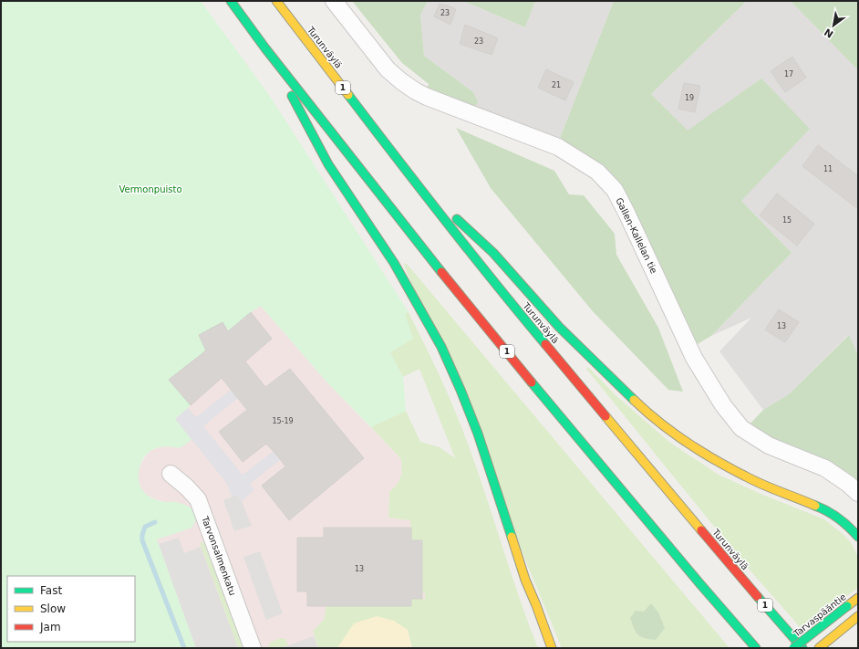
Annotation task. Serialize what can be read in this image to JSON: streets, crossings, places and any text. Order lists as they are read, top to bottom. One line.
{"streets":{"main road":["Turunväylä","1","Tarvaspääntie"],"street":["Gallen-Kallelan tie","Tarvonsalmenkatu"]},"parks":["Vermonpuisto"],"house_numbers":["23","23","17","21","19","11","15","13","15-19","13"],"legend":["Fast","Slow","Jam"],"north":"bottom left"}
